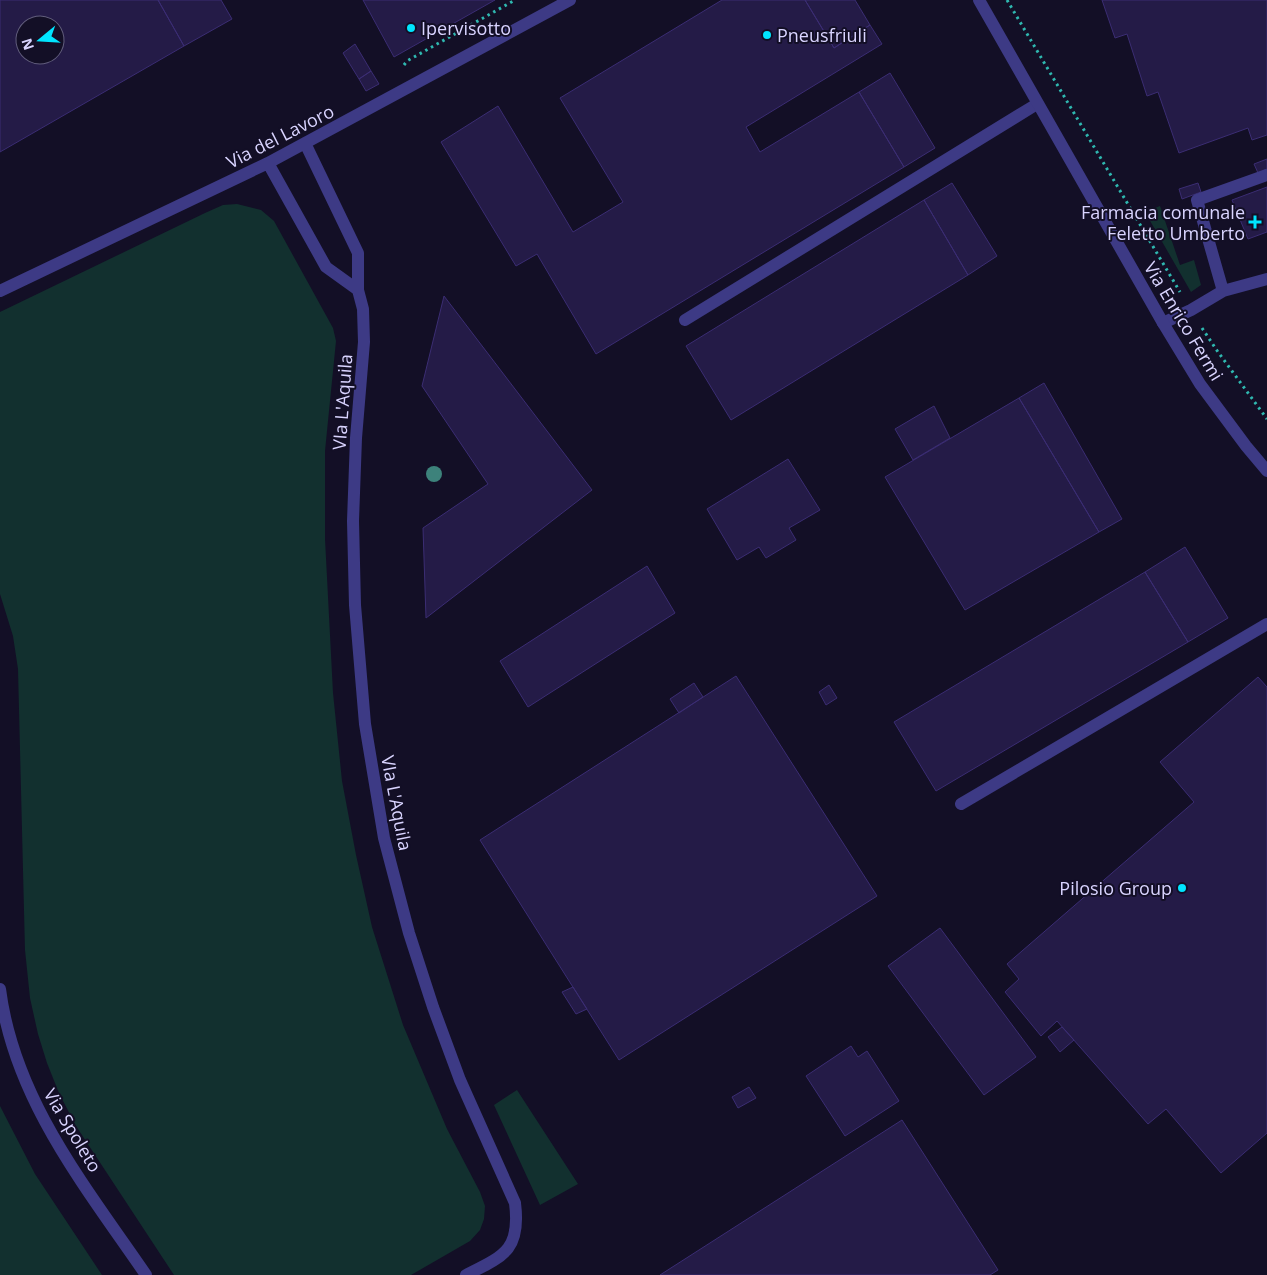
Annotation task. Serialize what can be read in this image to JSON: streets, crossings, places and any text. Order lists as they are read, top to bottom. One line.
{"streets":{"street":["Via del Lavoro","Via Enrico Fermi","VIa L'Aquila","Via Spoleto"]},"crossings":[["Via del Lavoro","VIa L'Aquila"]],"places":{"other":["Ipervisotto","Pneusfriuli","Pilosio Group"],"health":["Farmacia comunale Feletto Umberto"]},"north":"left"}
